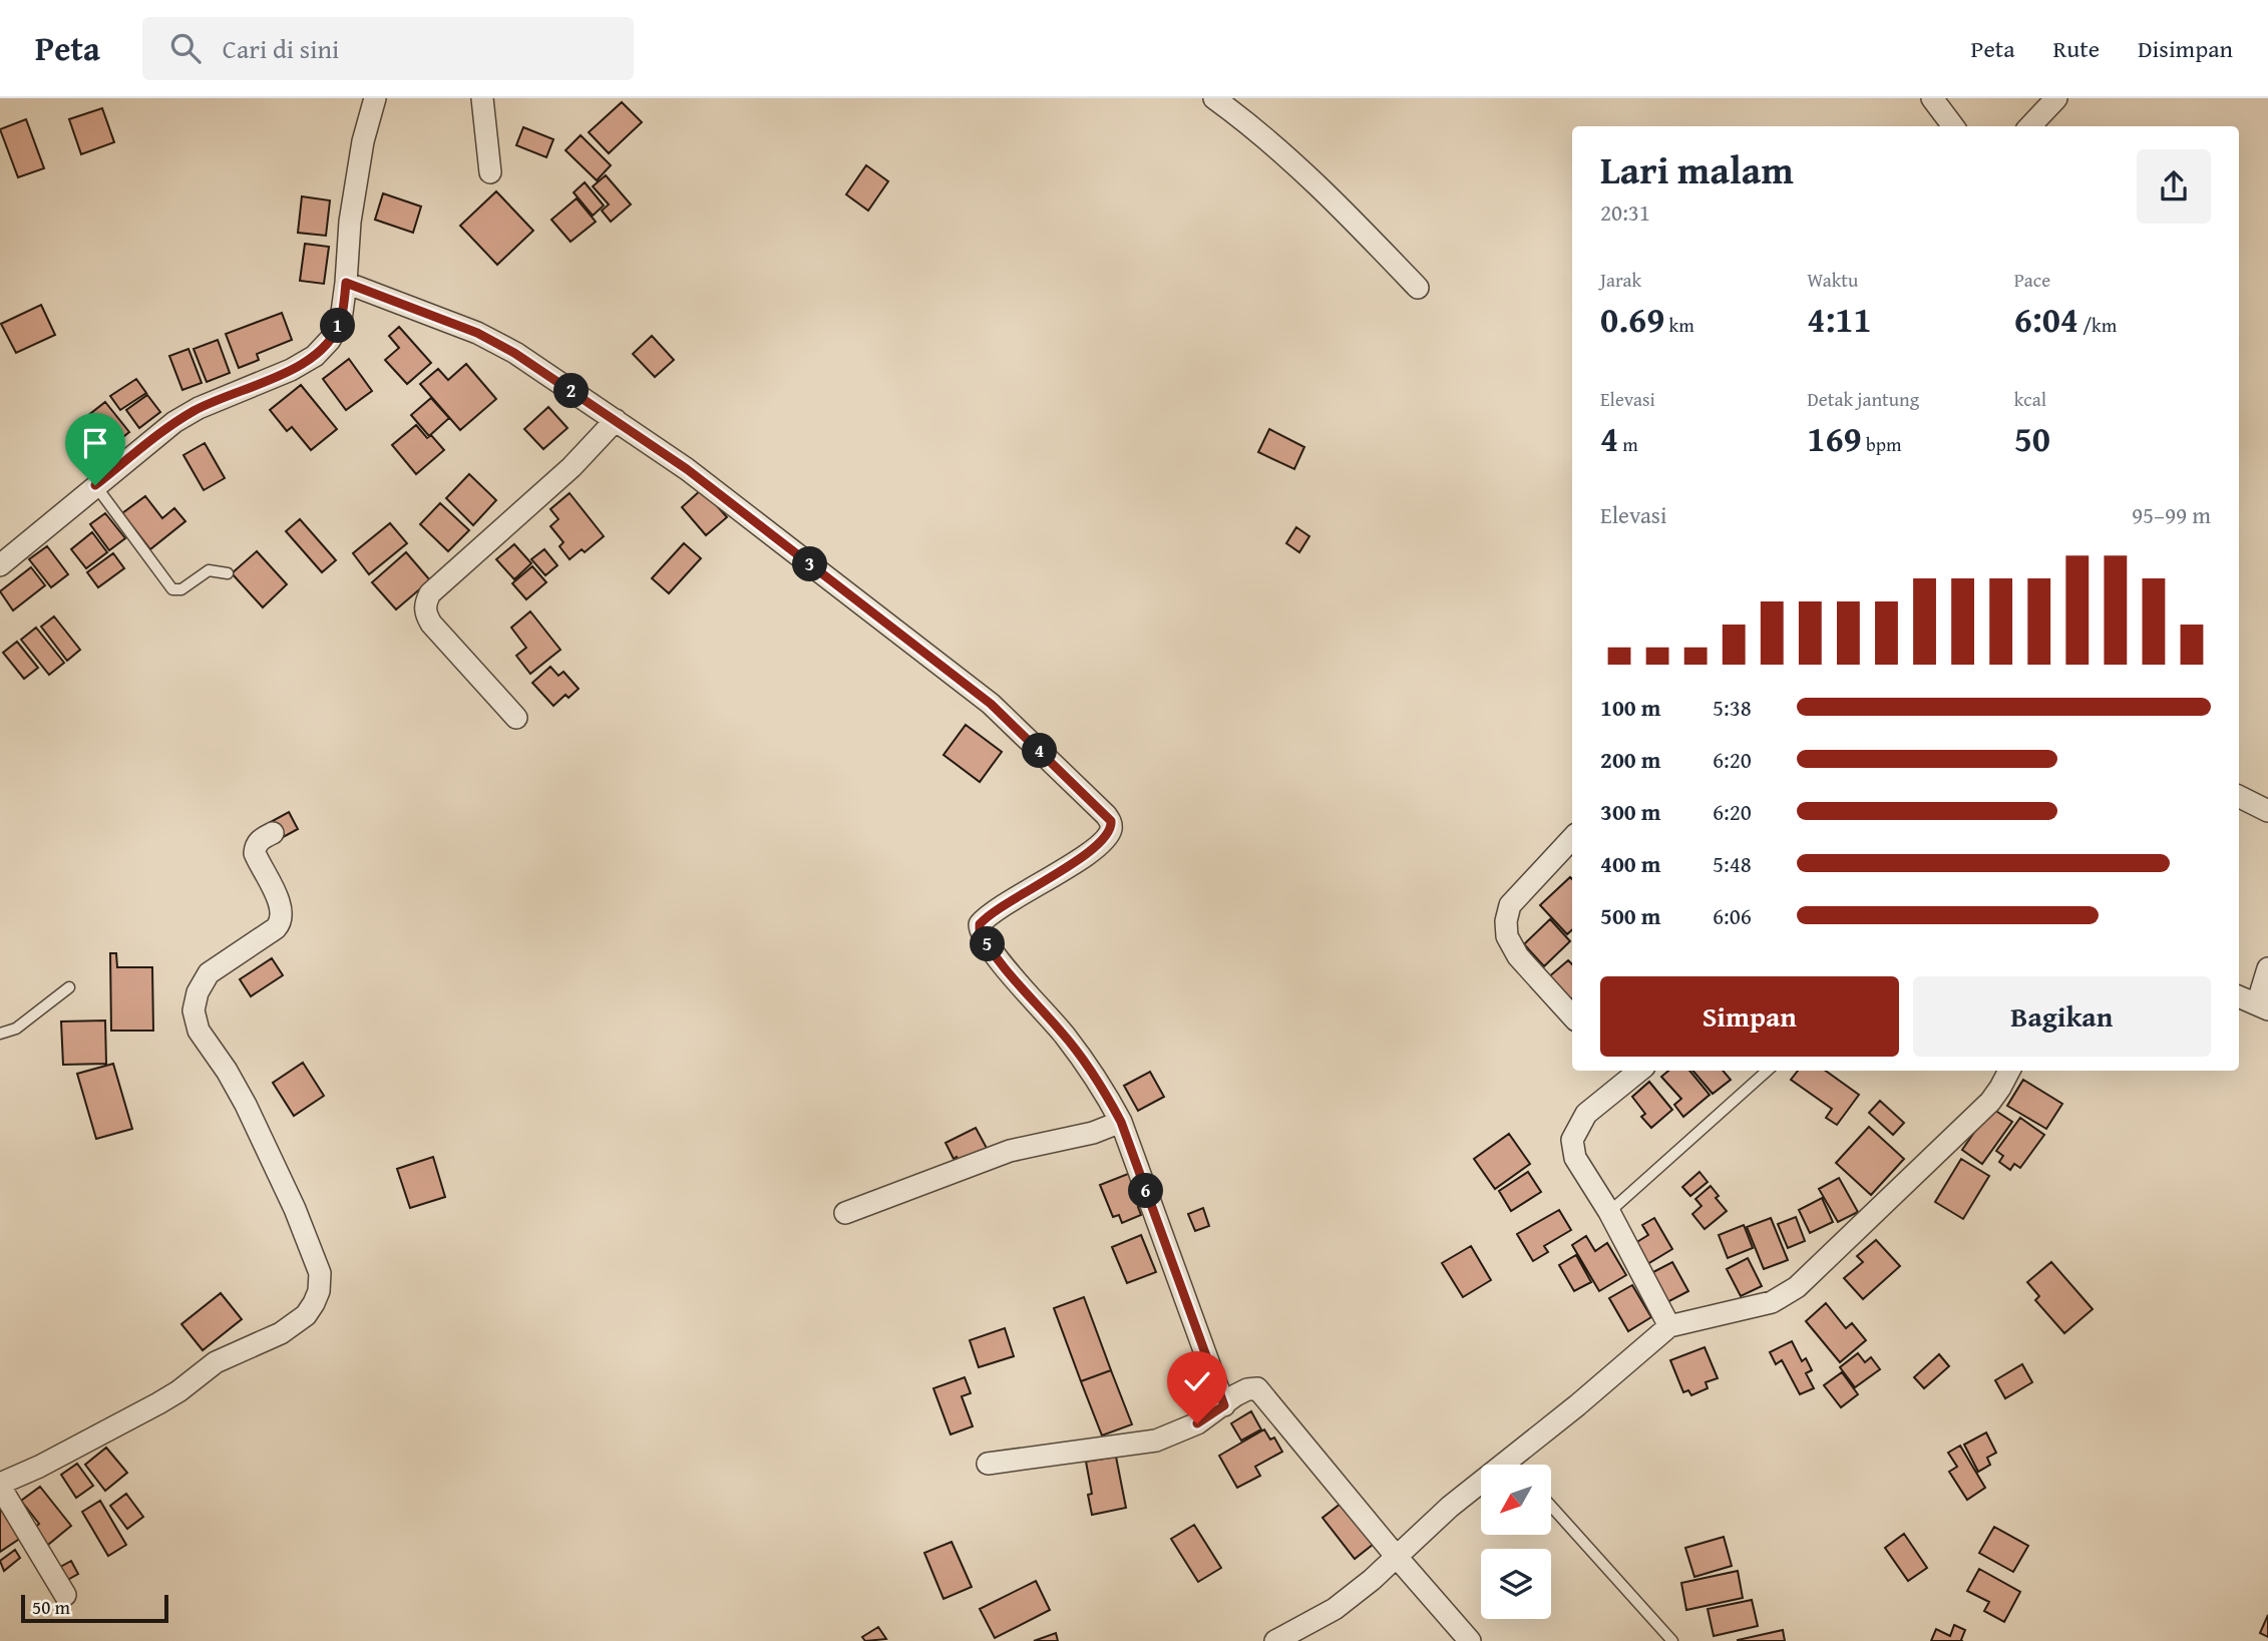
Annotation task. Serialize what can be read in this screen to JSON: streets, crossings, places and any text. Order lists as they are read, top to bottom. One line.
{"scale_bar":"50 m","north":"bottom left","page":{"header":"Peta","search":"Cari di sini","nav":["Peta","Rute","Disimpan"],"heading":["Lari malam","20:31"],"stats":[["Jarak","0.69 km"],["Waktu","4:11"],["Pace","6:04 /km"],["Elevasi","4 m"],["Detak jantung","169 bpm"],["kcal","50"]],"pins":["1","2","3","4","5","6"],"chart":["Elevasi","95–99 m"],"list":[{"name":"100 m","note":"5:38"},{"name":"200 m","note":"6:20"},{"name":"300 m","note":"6:20"},{"name":"400 m","note":"5:48"},{"name":"500 m","note":"6:06"}],"buttons":["Simpan","Bagikan"],"scale":"50 m"}}
